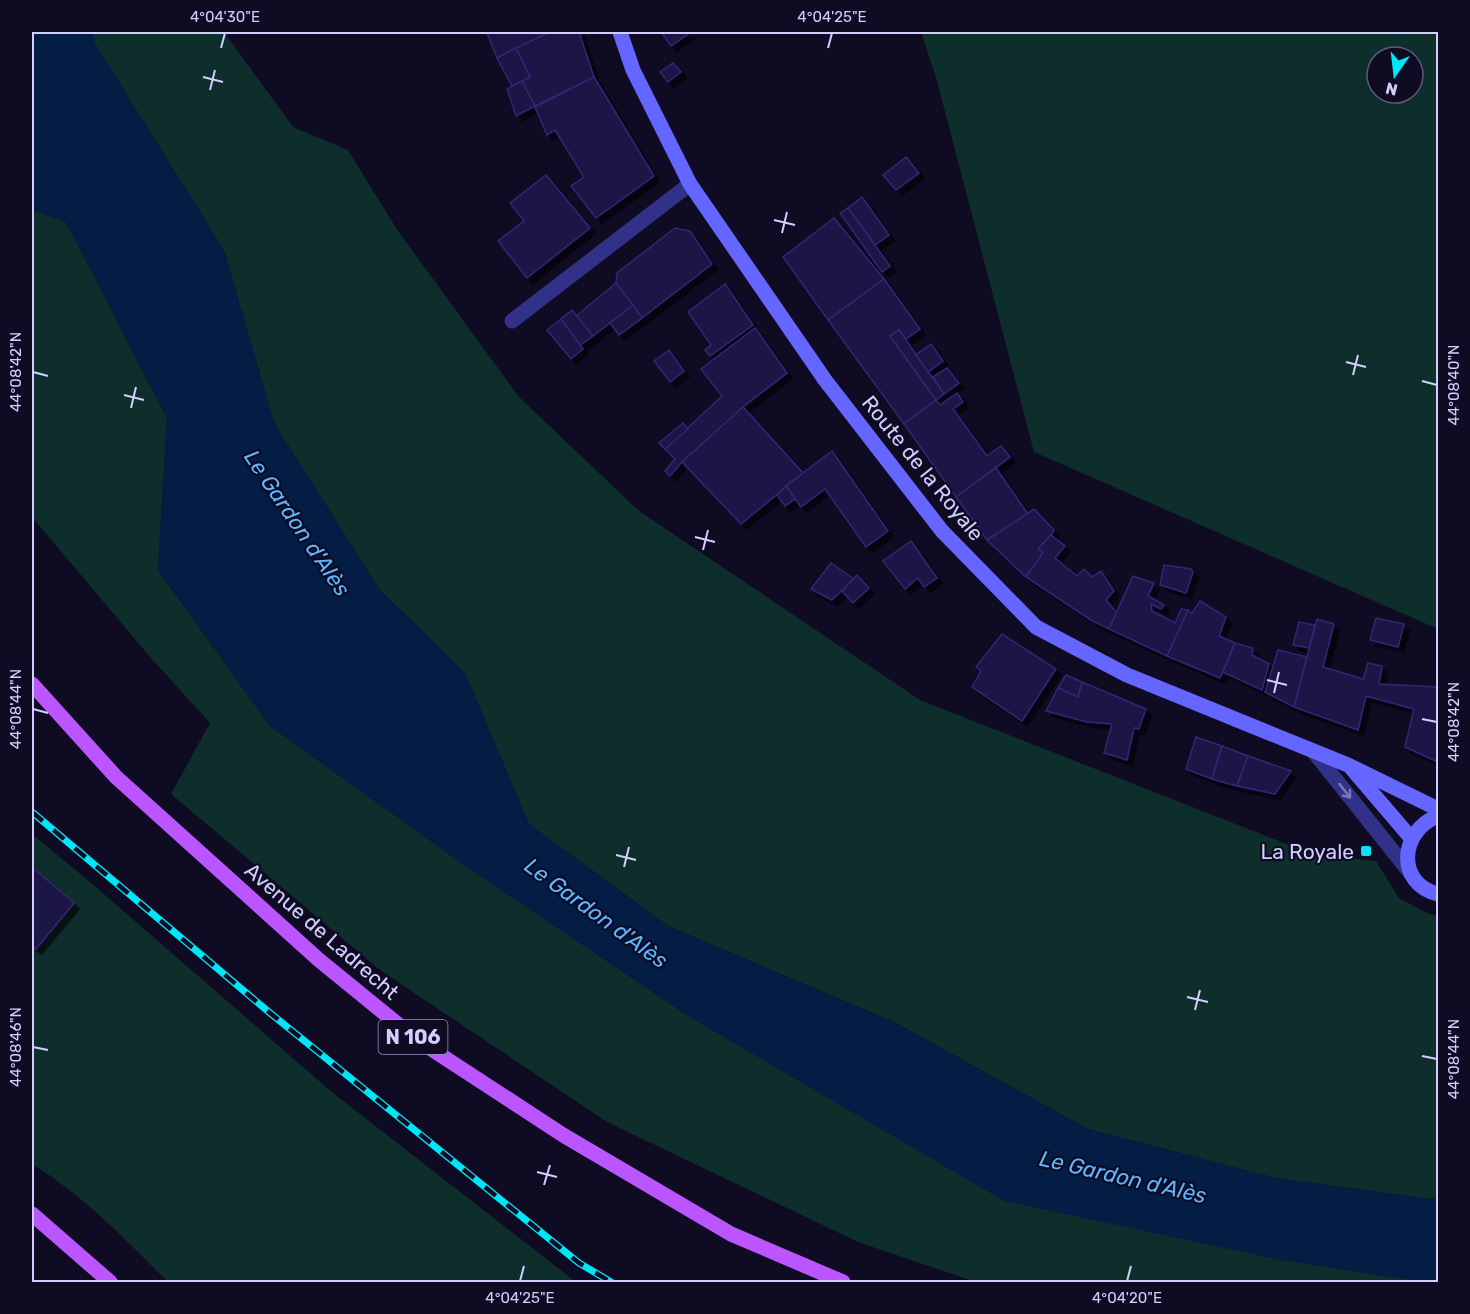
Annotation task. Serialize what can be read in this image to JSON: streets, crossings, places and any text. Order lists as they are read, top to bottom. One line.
{"streets":{"main road":["Route de la Royale","Avenue de Ladrecht","N 106"]},"water":["Le Gardon d'Alès"],"places":{"transit":["La Royale"]},"north":"bottom","coordinates":["4°04'30\"E","4°04'25\"E","44°08'42\"N","44°08'40\"N","44°08'44\"N","44°08'46\"N","4°04'20\"E"]}
